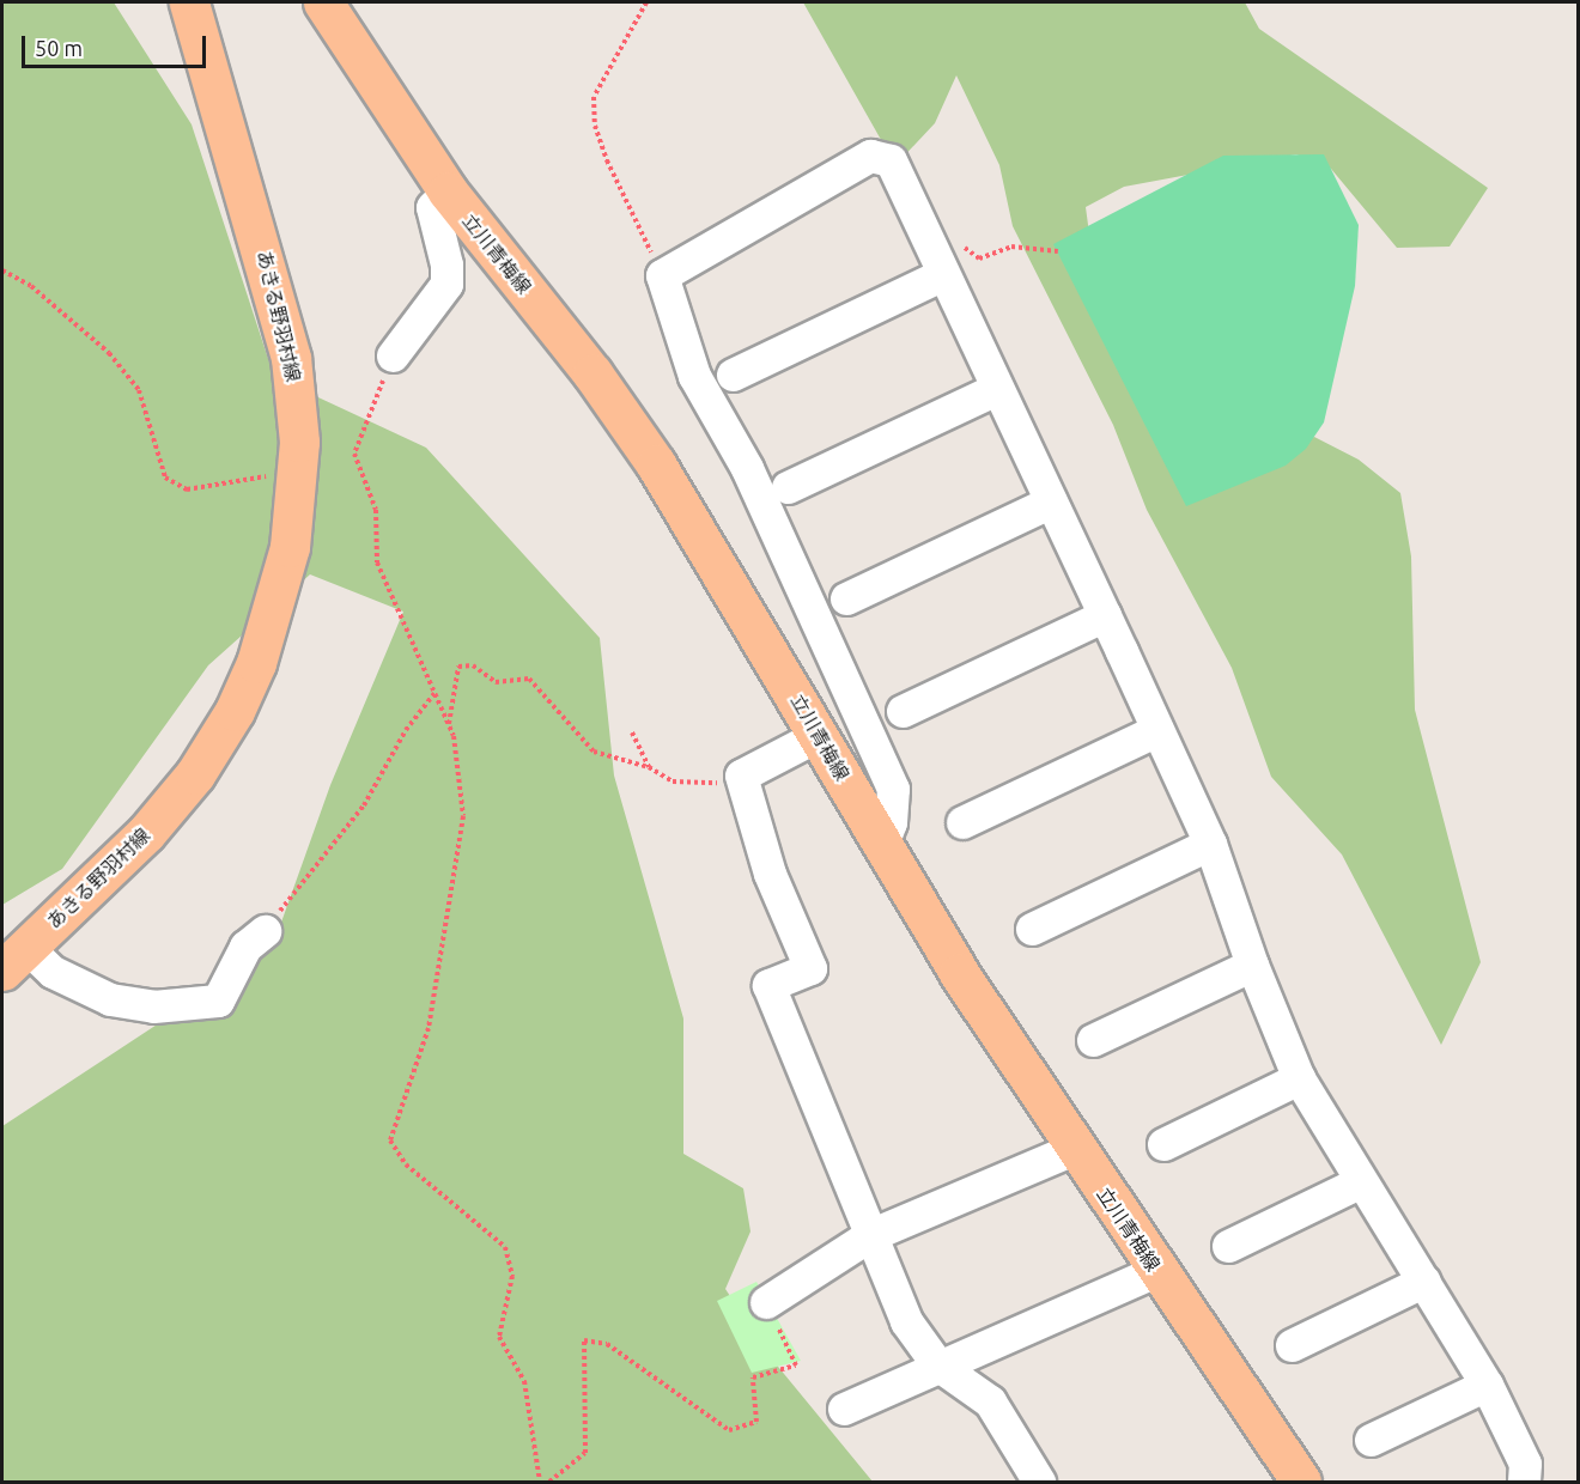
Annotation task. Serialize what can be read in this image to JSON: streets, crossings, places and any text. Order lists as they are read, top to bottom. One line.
{"streets":{"main road":["立川青梅線","あきる野羽村線"]},"scale_bar":"50 m"}
